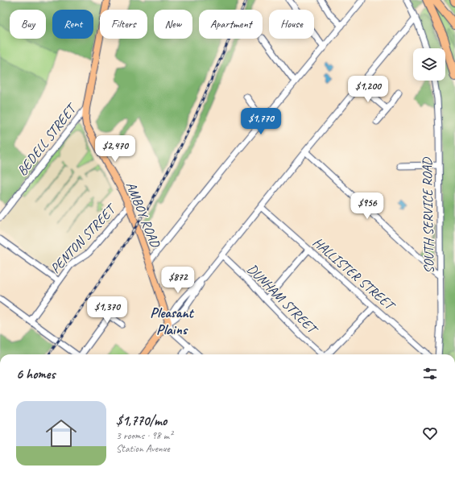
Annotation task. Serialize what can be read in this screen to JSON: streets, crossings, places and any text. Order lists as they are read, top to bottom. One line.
{"streets":{"main road":["AMBOY ROAD"],"street":["BEDELL STREET","SOUTH SERVICE ROAD","PENTON STREET","HALLISTER STREET","DUNHAM STREET"]},"crossings":[["BEDELL STREET","AMBOY ROAD"],["AMBOY ROAD","PENTON STREET"]],"districts":["Pleasant Plains"],"page":{"chip":["Buy","Rent","Filters","New","Apartment","House"],"price":["$1,200","$1,770","$2,470","$956","$872","$1,370"],"heading":"6 homes","list":[{"name":"$1,770/mo","note":"3 rooms · 98 m² · Station Avenue"}]}}
